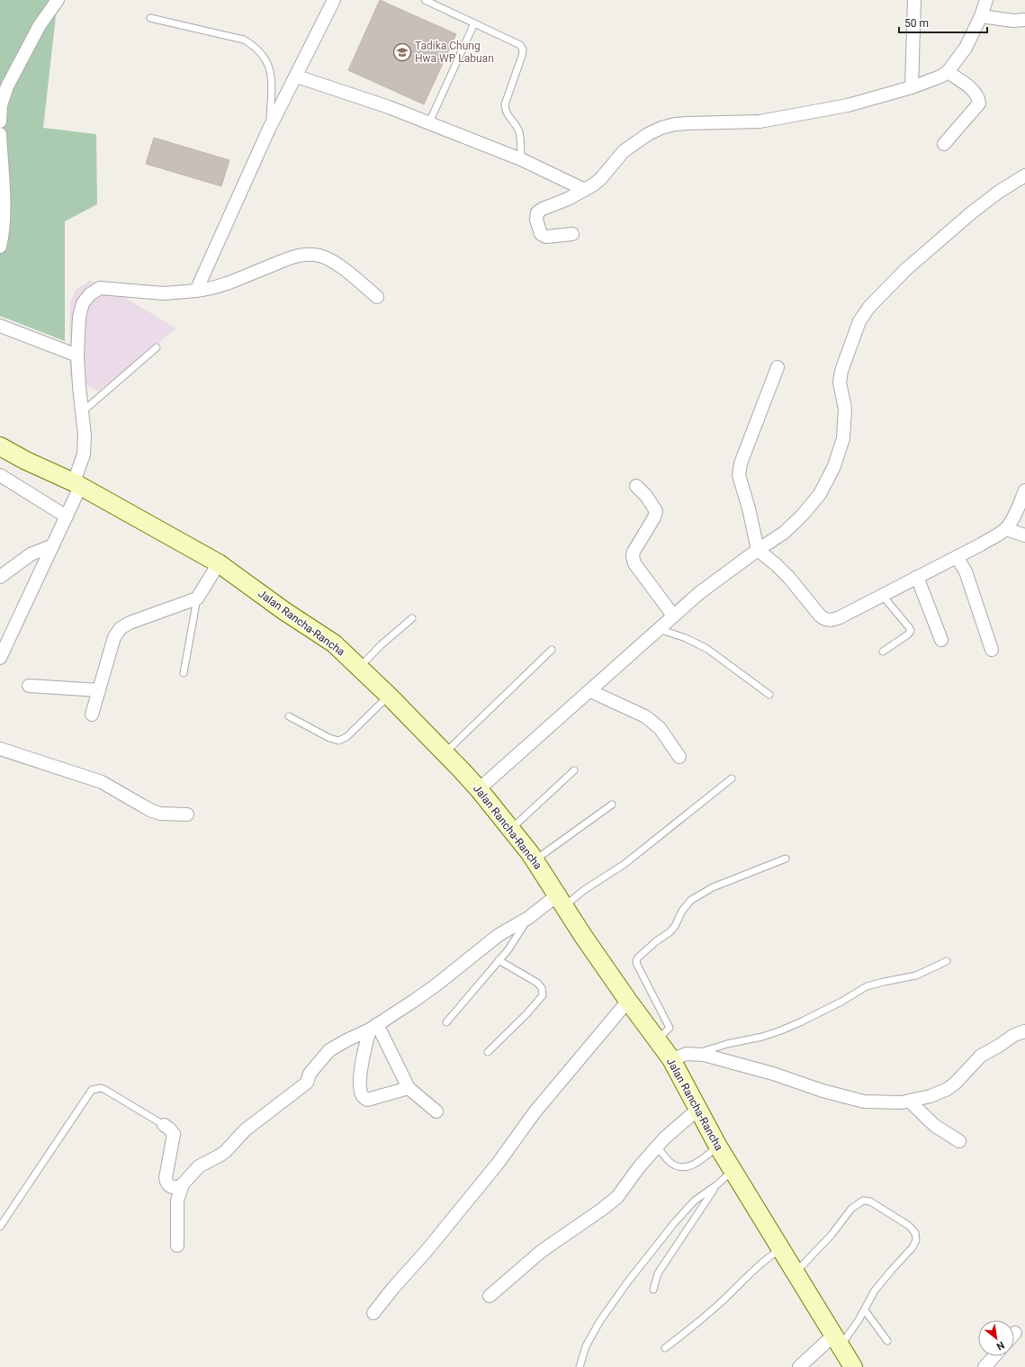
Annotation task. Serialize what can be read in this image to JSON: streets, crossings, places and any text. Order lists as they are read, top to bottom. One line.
{"streets":{"main road":["Jalan Rancha-Rancha"]},"places":{"school or university":["Tadika Chung Hwa WP Labuan"]},"scale_bar":"50 m","north":"bottom right"}
